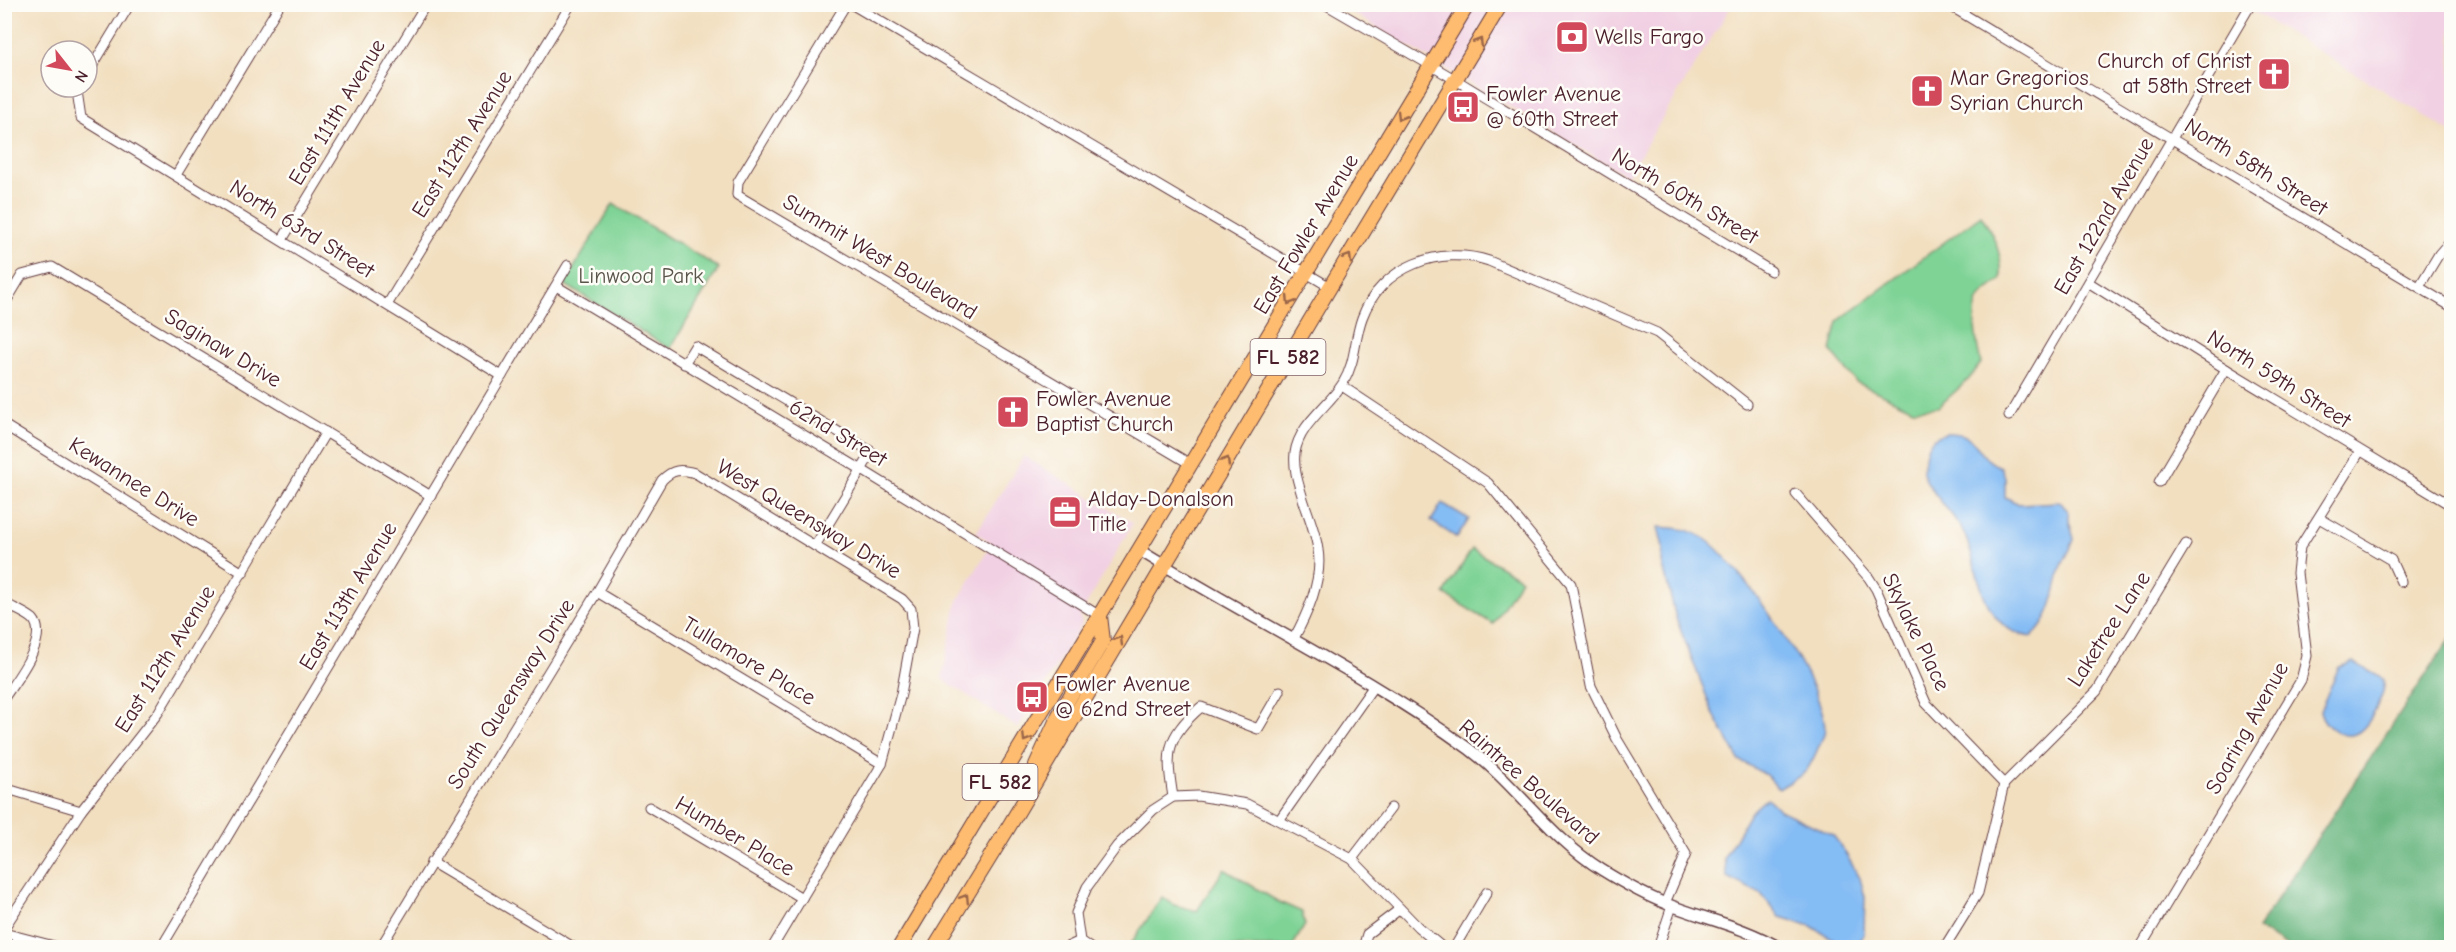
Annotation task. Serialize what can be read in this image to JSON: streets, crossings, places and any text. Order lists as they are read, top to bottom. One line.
{"streets":{"main road":["East Fowler Avenue","FL 582"],"street":["East 111th Avenue","East 112th Avenue","North 58th Street","North 60th Street","East 122nd Avenue","North 63rd Street","Summit West Boulevard","Saginaw Drive","North 59th Street","62nd Street","Kewannee Drive","West Queensway Drive","East 113th Avenue","Laketree Lane","Skylake Place","Tullamore Place","South Queensway Drive","Soaring Avenue","Raintree Boulevard","Humber Place"]},"crossings":[["East 111th Avenue","North 63rd Street"],["East 112th Avenue","North 63rd Street"],["East 112th Avenue","Saginaw Drive"],["East 112th Avenue","Kewannee Drive"],["North 58th Street","East 122nd Avenue"],["North 60th Street","East Fowler Avenue"],["North 60th Street","FL 582"],["East 122nd Avenue","North 59th Street"],["North 63rd Street","East 113th Avenue"],["East Fowler Avenue","Summit West Boulevard"],["East Fowler Avenue","62nd Street"],["East Fowler Avenue","Raintree Boulevard"],["Saginaw Drive","East 113th Avenue"],["FL 582","Raintree Boulevard"],["North 59th Street","Soaring Avenue"],["62nd Street","East 113th Avenue"],["West Queensway Drive","Tullamore Place"],["West Queensway Drive","South Queensway Drive"],["Laketree Lane","Skylake Place"],["Tullamore Place","South Queensway Drive"]],"parks":["Linwood Park"],"places":{"bank":["Wells Fargo"],"church":["Church of Christ at 58th Street","Mar Gregorios Syrian Church","Fowler Avenue Baptist Church"],"bus stop":["Fowler Avenue @ 60th Street","Fowler Avenue @ 62nd Street"],"office":["Alday-Donalson Title"]},"north":"bottom right"}
